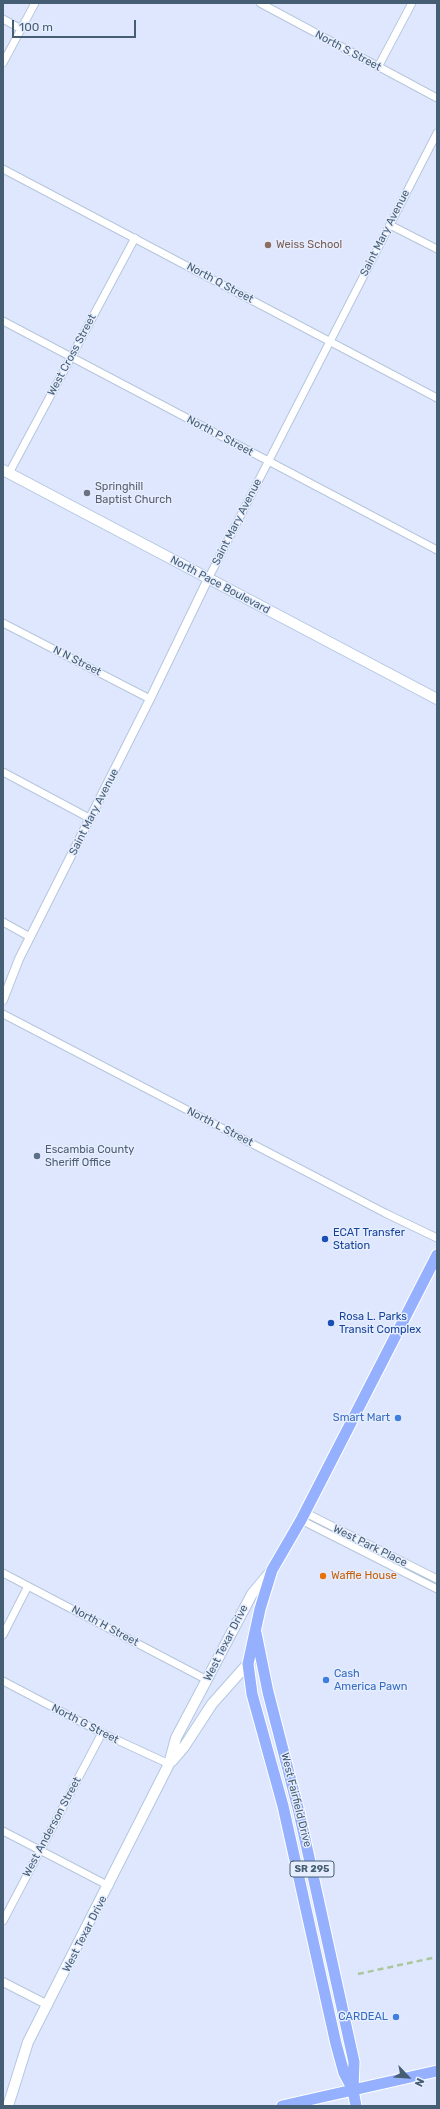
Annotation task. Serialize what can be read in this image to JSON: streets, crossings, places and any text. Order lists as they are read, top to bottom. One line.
{"streets":{"main road":["North Pace Boulevard","West Texar Drive","West Fairfield Drive","SR 295"],"street":["North S Street","Saint Mary Avenue","North Q Street","West Cross Street","North P Street","N N Street","North L Street","West Park Place","North H Street","North G Street","West Anderson Street"]},"crossings":[["Saint Mary Avenue","North Q Street"],["Saint Mary Avenue","North P Street"],["Saint Mary Avenue","North Pace Boulevard"],["Saint Mary Avenue","N N Street"],["North Q Street","West Cross Street"],["West Cross Street","North P Street"],["West Cross Street","North Pace Boulevard"],["West Park Place","West Fairfield Drive"],["North H Street","West Texar Drive"],["West Texar Drive","North G Street"],["West Texar Drive","West Fairfield Drive"],["West Texar Drive","SR 295"],["North G Street","West Anderson Street"],["West Fairfield Drive","SR 295"]],"places":["Weiss School","Springhill Baptist Church","Escambia County Sheriff Office","ECAT Transfer Station","Rosa L. Parks Transit Complex","Smart Mart","Waffle House","Cash America Pawn","CARDEAL"],"scale_bar":"100 m","north":"bottom right"}
